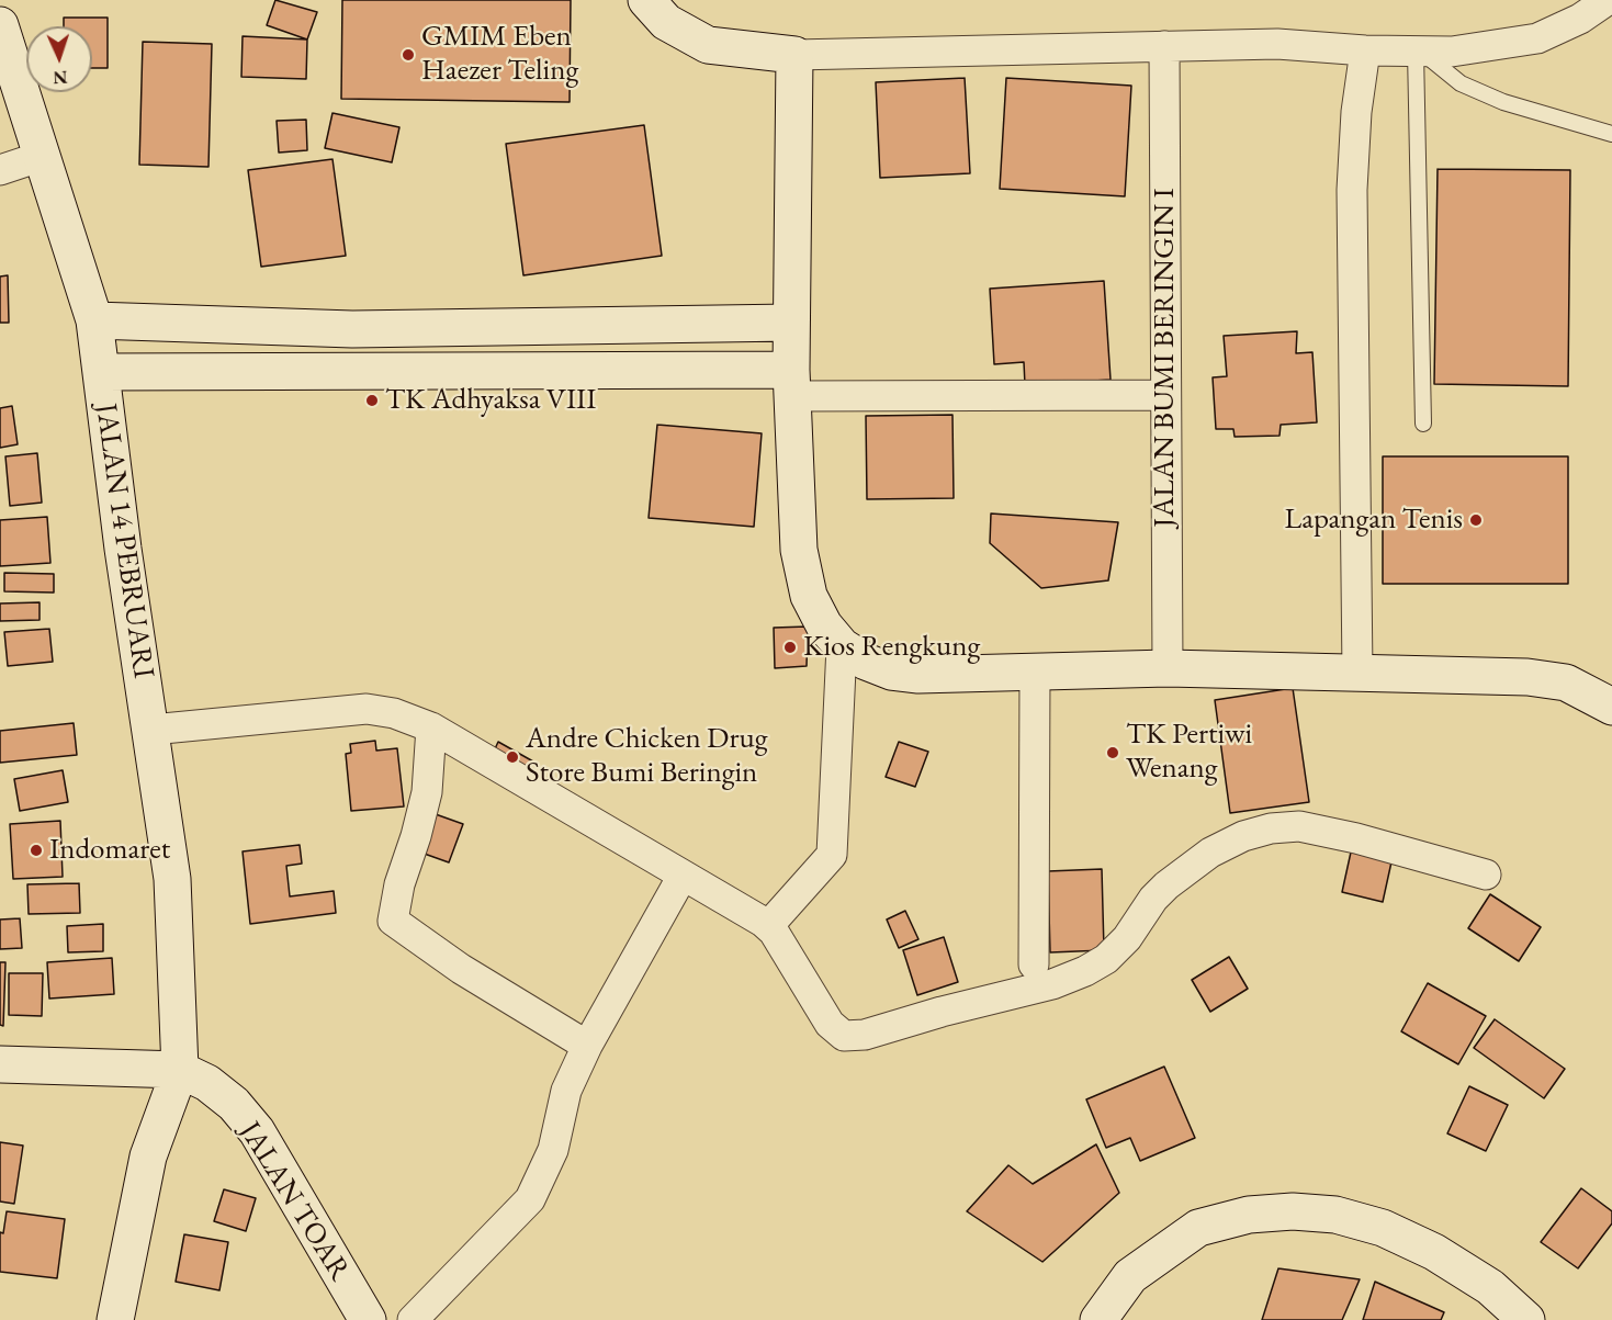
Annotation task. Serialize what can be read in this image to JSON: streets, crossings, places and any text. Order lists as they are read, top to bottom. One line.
{"streets":{"street":["JALAN BUMI BERINGIN I","JALAN 14 PEBRUARI","JALAN TOAR"]},"crossings":[["JALAN 14 PEBRUARI","JALAN TOAR"]],"places":["GMIM Eben Haezer Teling","TK Adhyaksa VIII","Lapangan Tenis","Kios Rengkung","TK Pertiwi Wenang","Andre Chicken Drug Store Bumi Beringin","Indomaret"],"north":"bottom"}
